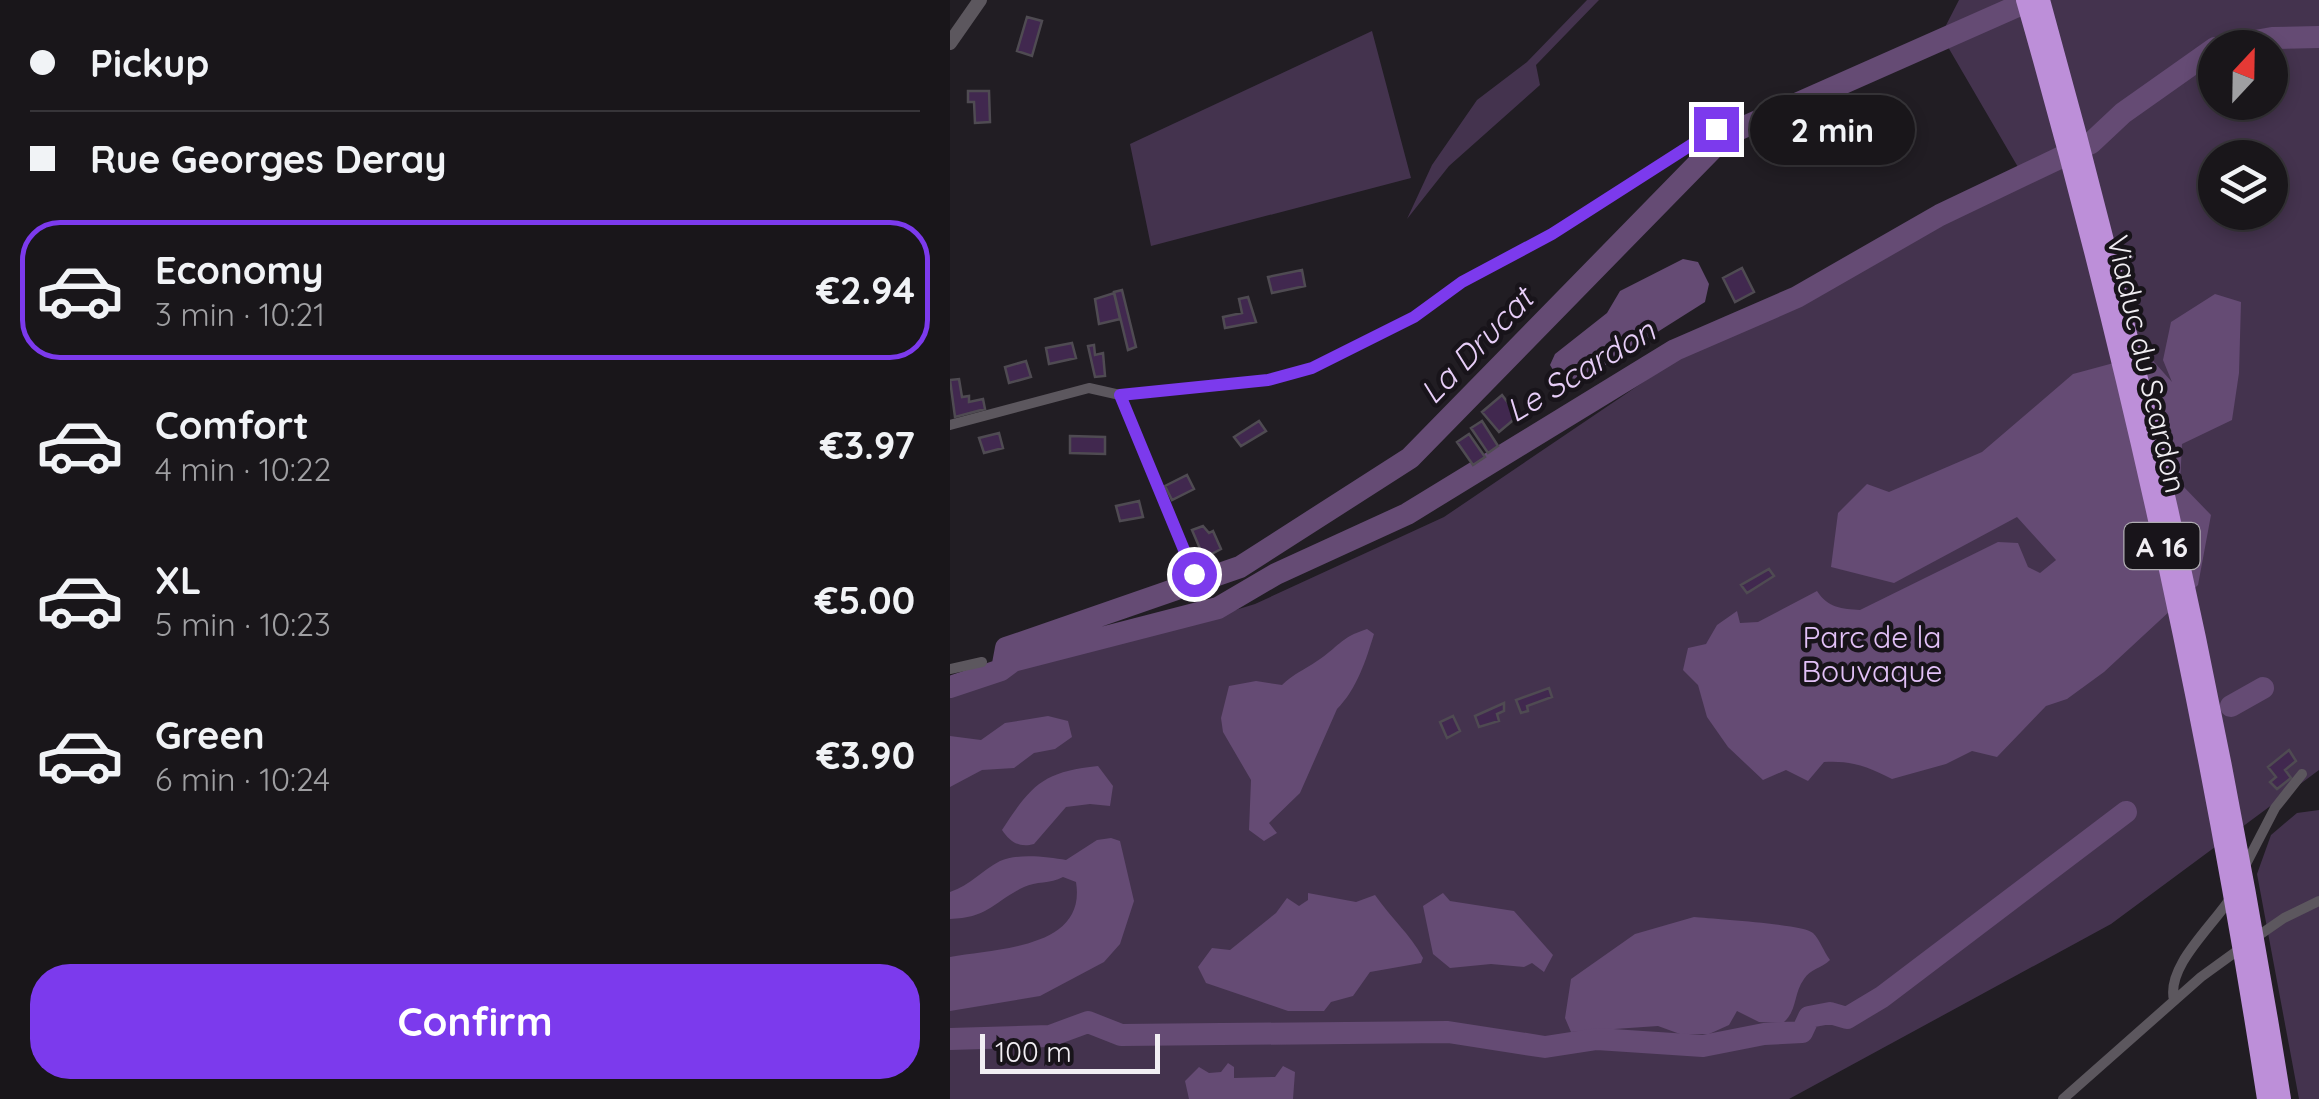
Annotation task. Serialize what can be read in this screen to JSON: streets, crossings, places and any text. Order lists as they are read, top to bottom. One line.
{"streets":{"highway":["Viaduc du Scardon","A 16"]},"water":["La Drucat","Le Scardon"],"parks":["Parc de la Bouvaque"],"scale_bar":"100 m","north":"top","page":{"banner":["Pickup","Rue Georges Deray"],"bubble":"2 min","list":[{"name":"Economy","note":"3 min · 10:21","value":"€2.94"},{"name":"Comfort","note":"4 min · 10:22","value":"€3.97"},{"name":"XL","note":"5 min · 10:23","value":"€5.00"},{"name":"Green","note":"6 min · 10:24","value":"€3.90"}],"buttons":"Confirm","scale":"100 m"}}
